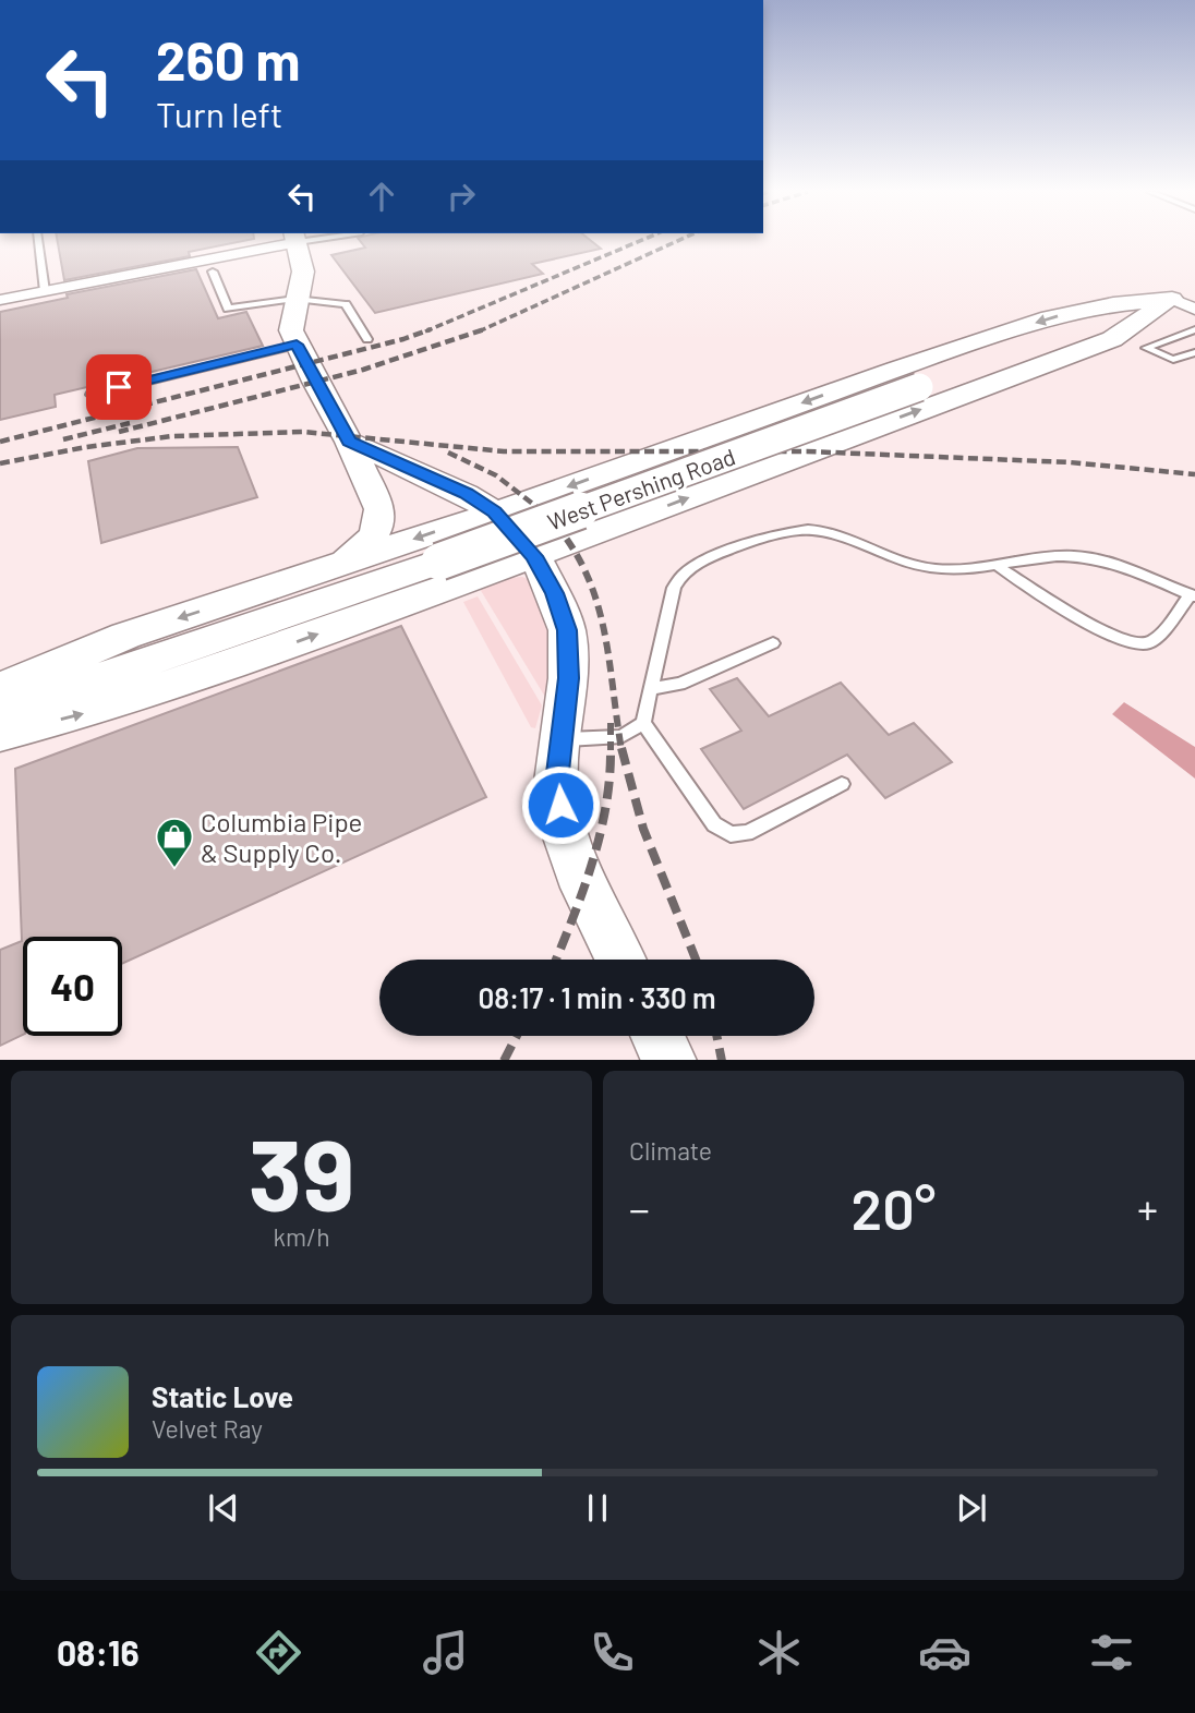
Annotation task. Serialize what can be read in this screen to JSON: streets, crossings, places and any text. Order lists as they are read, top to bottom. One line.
{"streets":{"main road":["West Pershing Road"]},"places":{"shop":["Columbia Pipe & Supply Co."]},"page":{"turn":["260 m","Turn left"],"limit":"40","trip":"08:17 · 1 min · 330 m","tile":[["39","km/h"],"Climate"],"heat":["−","20°","+"],"song":["Static Love","Velvet Ray"],"tabs":"08:16"}}
